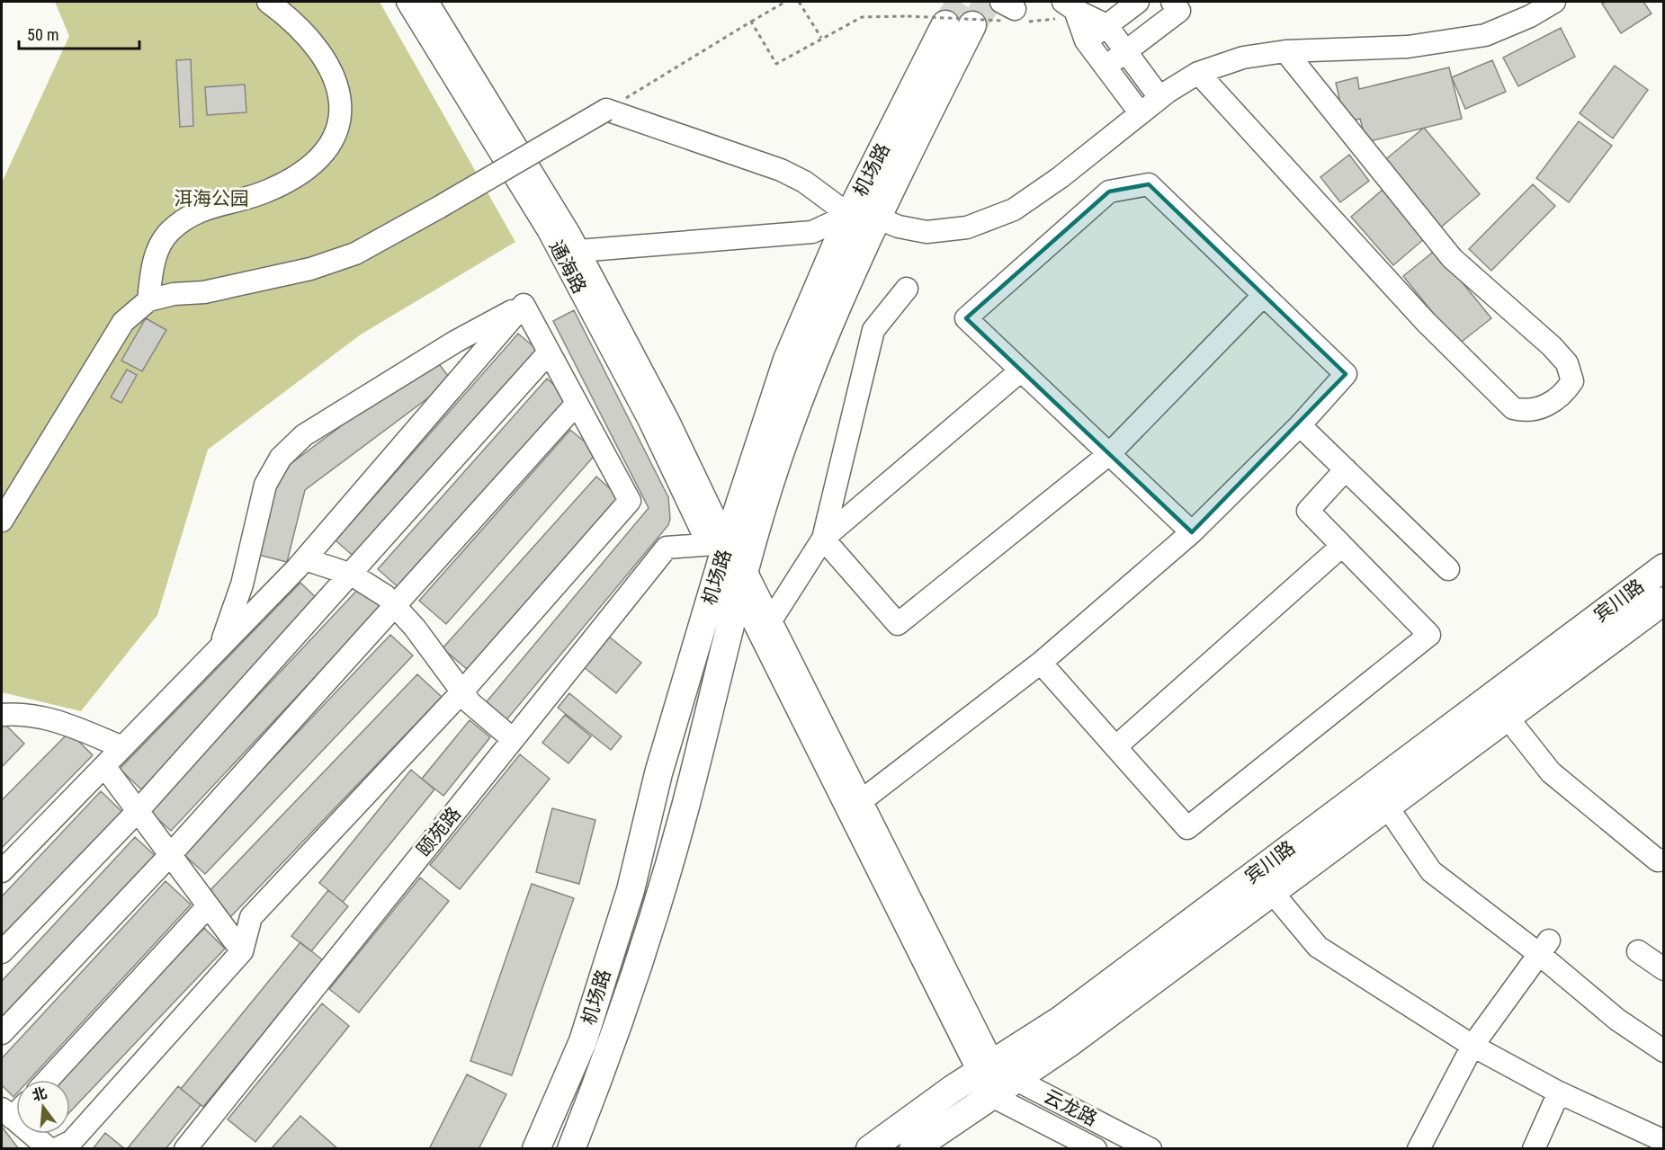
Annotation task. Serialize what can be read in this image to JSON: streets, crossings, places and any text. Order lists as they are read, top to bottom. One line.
{"streets":{"main road":["机场路","宾川路"],"street":["通海路","颐苑路","云龙路"]},"crossings":[["机场路","通海路"],["机场路","颐苑路"],["通海路","颐苑路"],["宾川路","云龙路"]],"parks":["洱海公园"],"scale_bar":"50 m","north":"top"}
